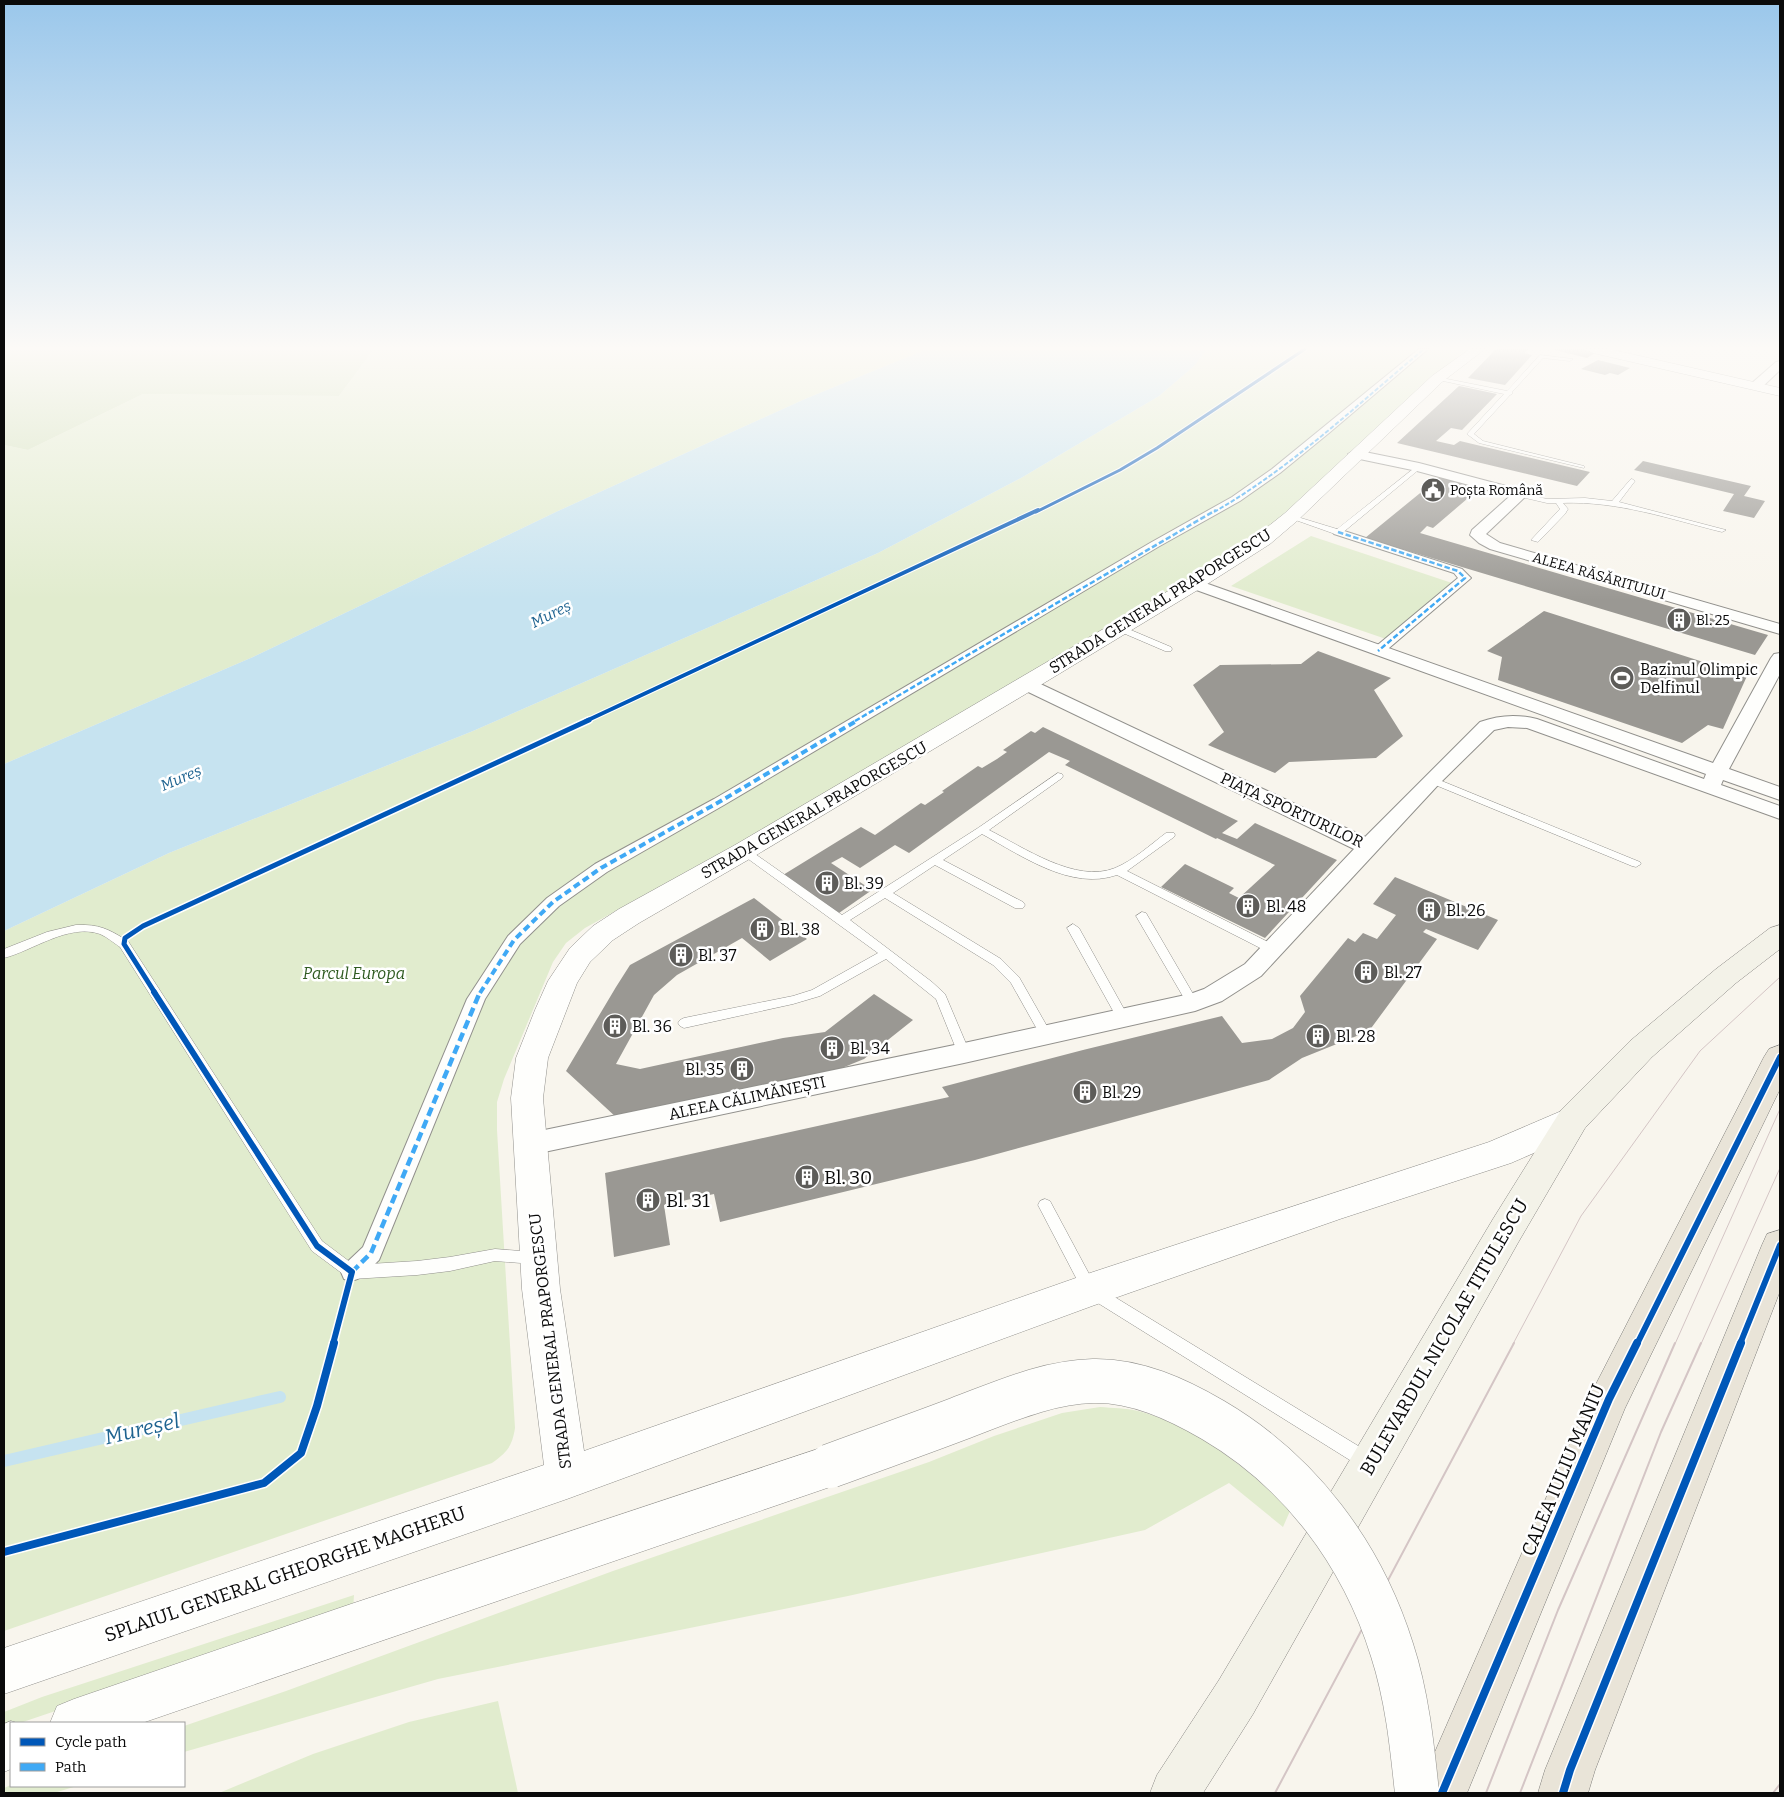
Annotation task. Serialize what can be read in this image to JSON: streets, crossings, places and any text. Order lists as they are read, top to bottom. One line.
{"streets":{"main road":["BULEVARDUL NICOLAE TITULESCU","CALEA IULIU MANIU"],"street":["ALEEA RĂSĂRITULUI","STRADA GENERAL PRAPORGESCU","PIAȚA SPORTURILOR","ALEEA CĂLIMĂNEȘTI","SPLAIUL GENERAL GHEORGHE MAGHERU"]},"crossings":[["STRADA GENERAL PRAPORGESCU","PIAȚA SPORTURILOR"],["STRADA GENERAL PRAPORGESCU","ALEEA CĂLIMĂNEȘTI"],["STRADA GENERAL PRAPORGESCU","SPLAIUL GENERAL GHEORGHE MAGHERU"],["PIAȚA SPORTURILOR","ALEEA CĂLIMĂNEȘTI"],["BULEVARDUL NICOLAE TITULESCU","SPLAIUL GENERAL GHEORGHE MAGHERU"]],"water":["Mureș","Mureșel"],"parks":["Parcul Europa"],"places":{"public building":["Poșta Română"],"building":["Bl. 25","Bl. 39","Bl. 48","Bl. 26","Bl. 38","Bl. 37","Bl. 27","Bl. 36","Bl. 28","Bl. 34","Bl. 35","Bl. 29","Bl. 30","Bl. 31"],"sports":["Bazinul Olimpic Delfinul"]},"legend":["Cycle path","Path"]}
